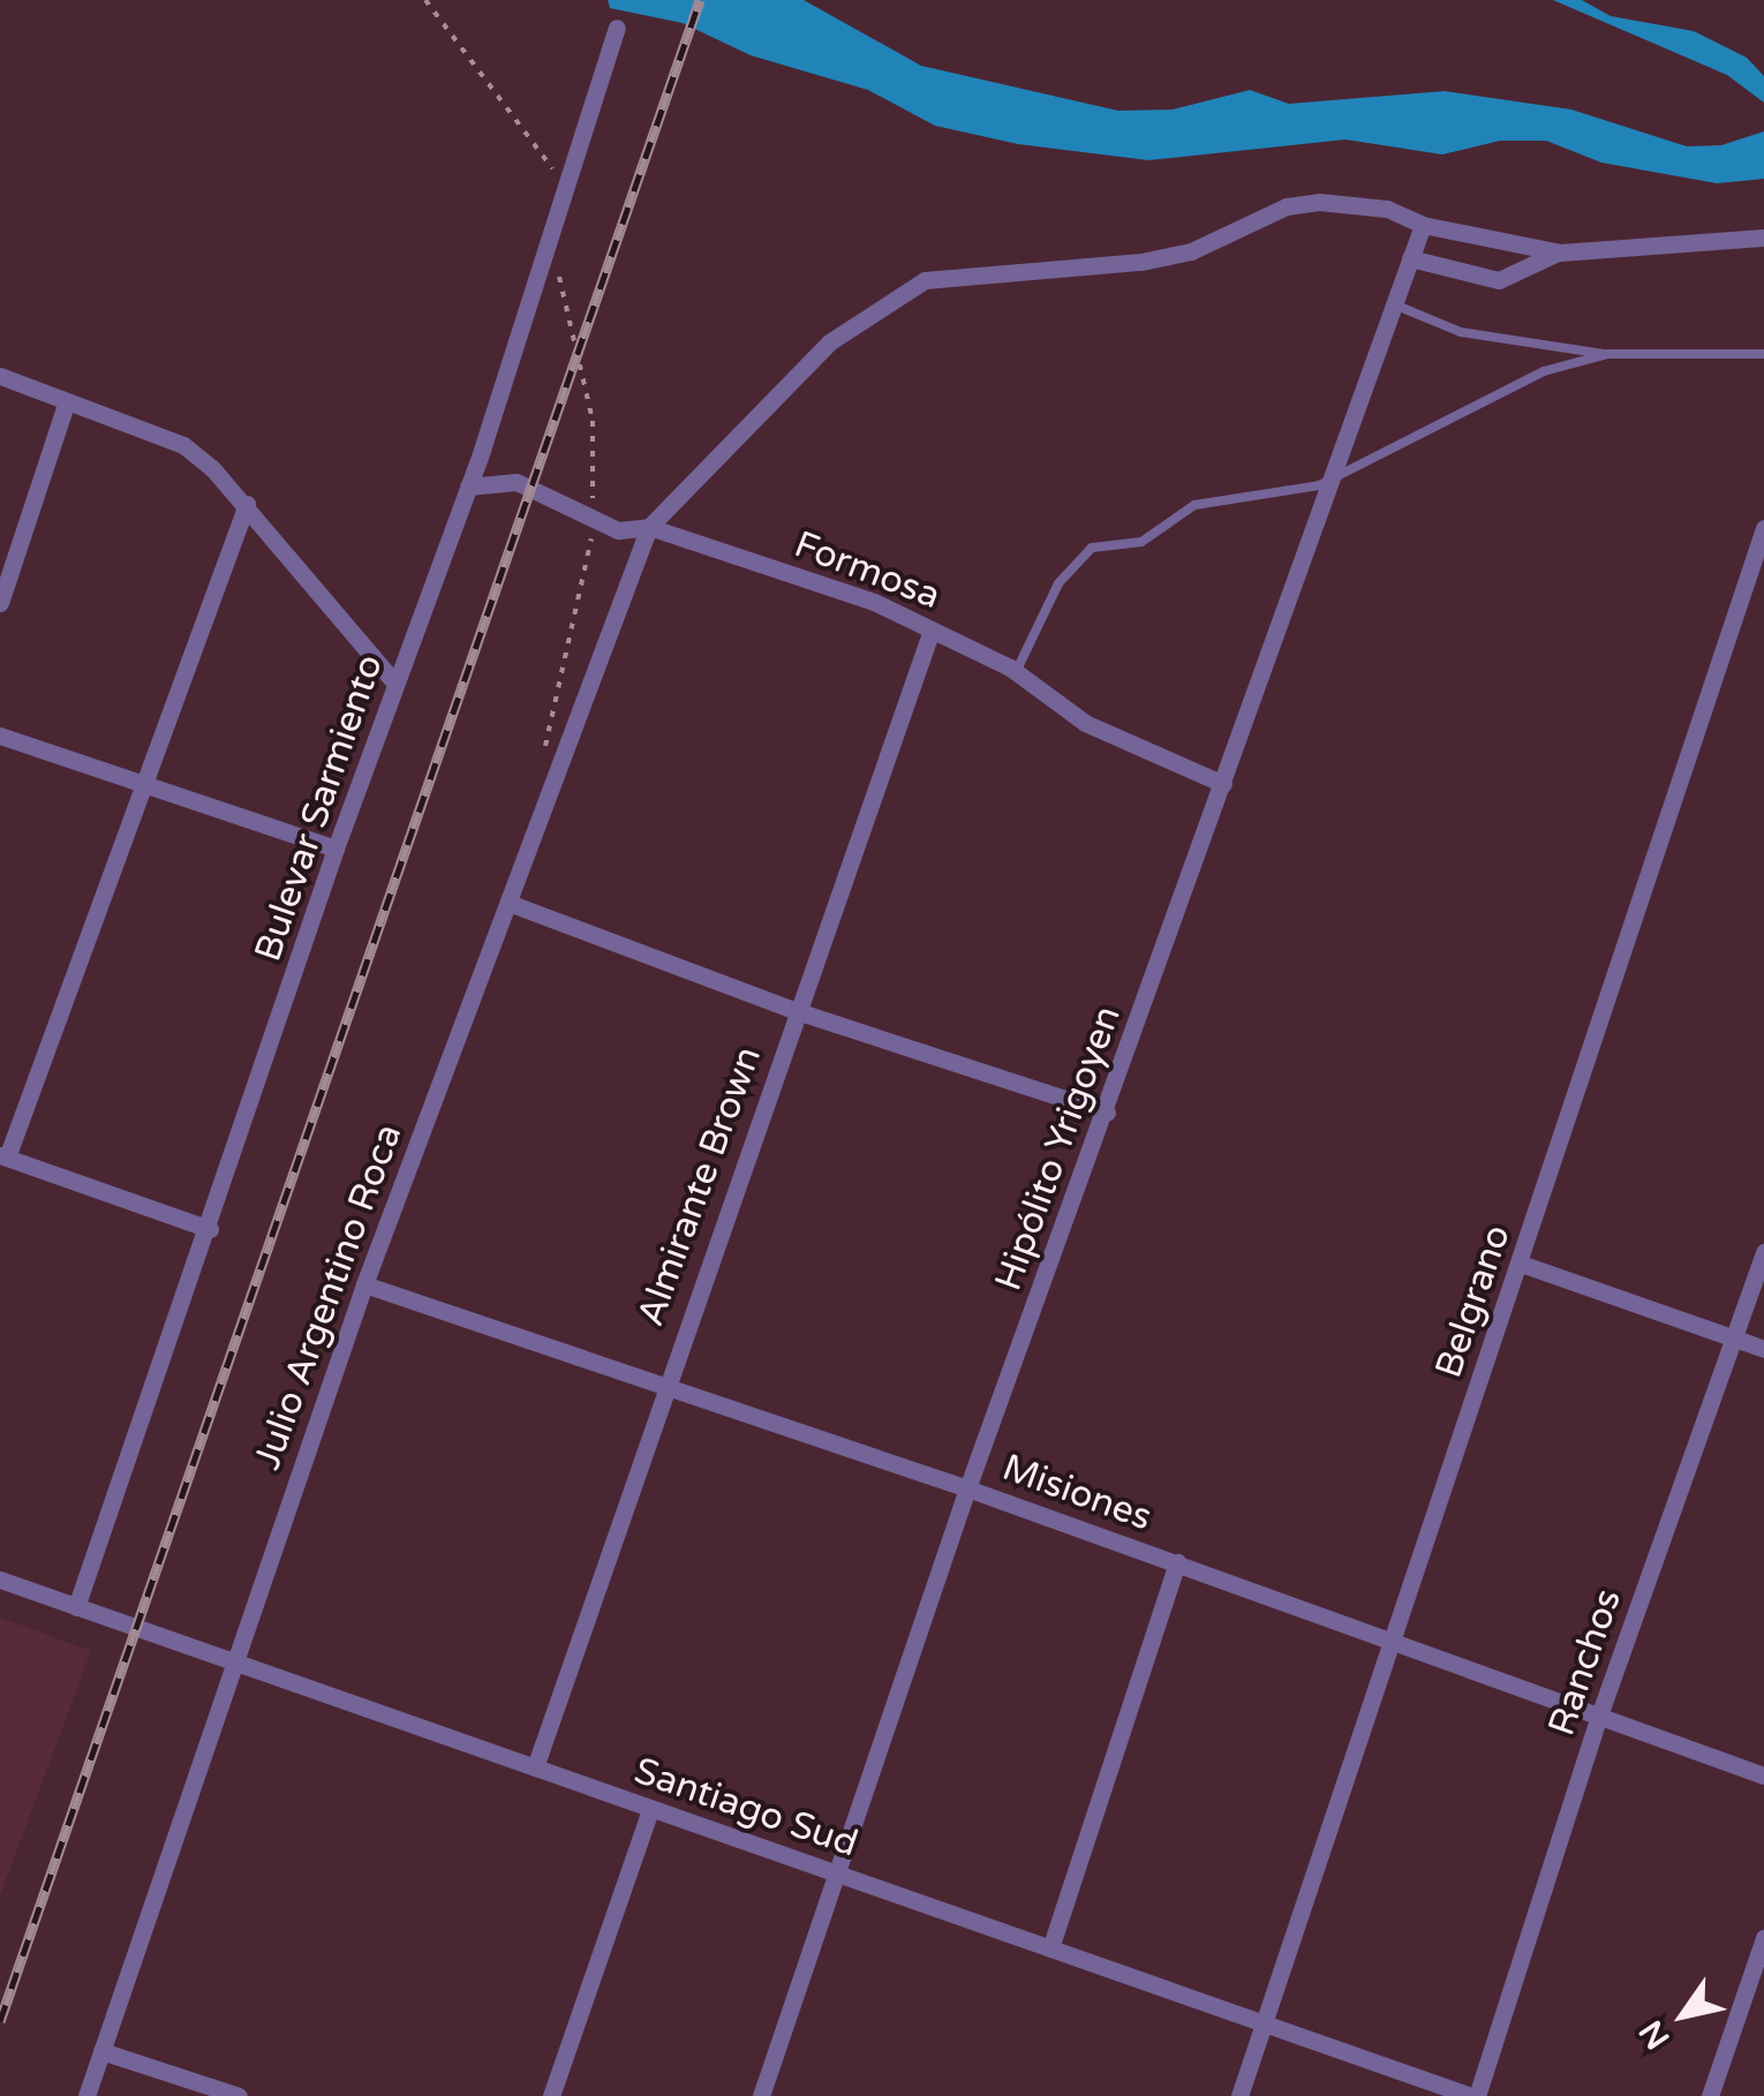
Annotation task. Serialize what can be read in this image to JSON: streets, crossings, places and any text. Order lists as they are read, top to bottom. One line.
{"streets":{"street":["Formosa","Bulevar Sarmiento","Hipólito Yrigoyen","Almirante Brown","Julio Argentino Roca","Belgrano","Misiones","Ranchos","Santiago Sud"]},"crossings":[["Formosa","Bulevar Sarmiento"],["Formosa","Hipólito Yrigoyen"],["Formosa","Almirante Brown"],["Formosa","Julio Argentino Roca"],["Bulevar Sarmiento","Santiago Sud"],["Hipólito Yrigoyen","Misiones"],["Hipólito Yrigoyen","Santiago Sud"],["Almirante Brown","Misiones"],["Almirante Brown","Santiago Sud"],["Julio Argentino Roca","Misiones"],["Julio Argentino Roca","Santiago Sud"],["Belgrano","Misiones"],["Belgrano","Santiago Sud"],["Misiones","Ranchos"],["Ranchos","Santiago Sud"]],"north":"bottom left"}
